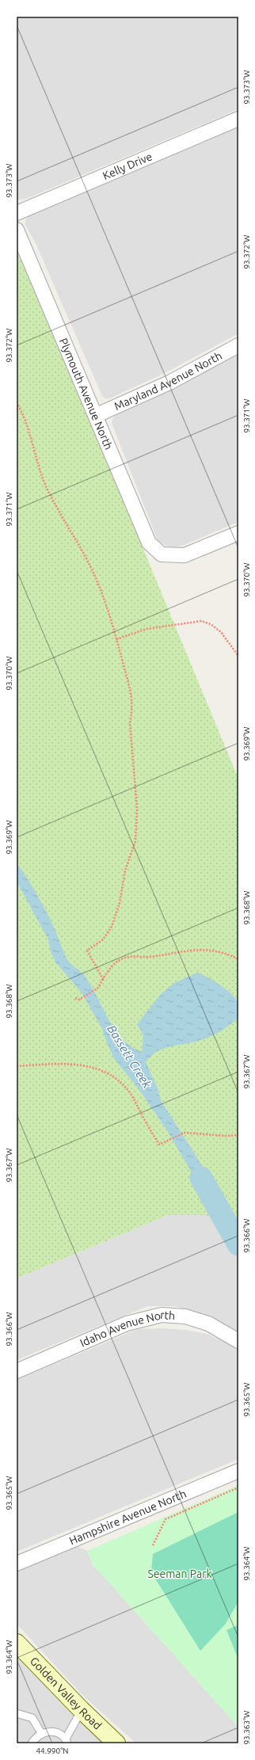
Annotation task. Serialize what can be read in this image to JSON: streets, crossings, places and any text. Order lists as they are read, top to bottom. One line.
{"streets":{"street":["Kelly Drive","Maryland Avenue North","Plymouth Avenue North","Idaho Avenue North","Hampshire Avenue North","Golden Valley Road"]},"crossings":[["Maryland Avenue North","Plymouth Avenue North"]],"water":["Bassett Creek"],"parks":["Seeman Park"],"coordinates":["93.373°W","93.372°W","93.371°W","93.370°W","93.369°W","93.368°W","93.367°W","93.366°W","93.365°W","93.364°W","93.363°W","44.990°N"]}
